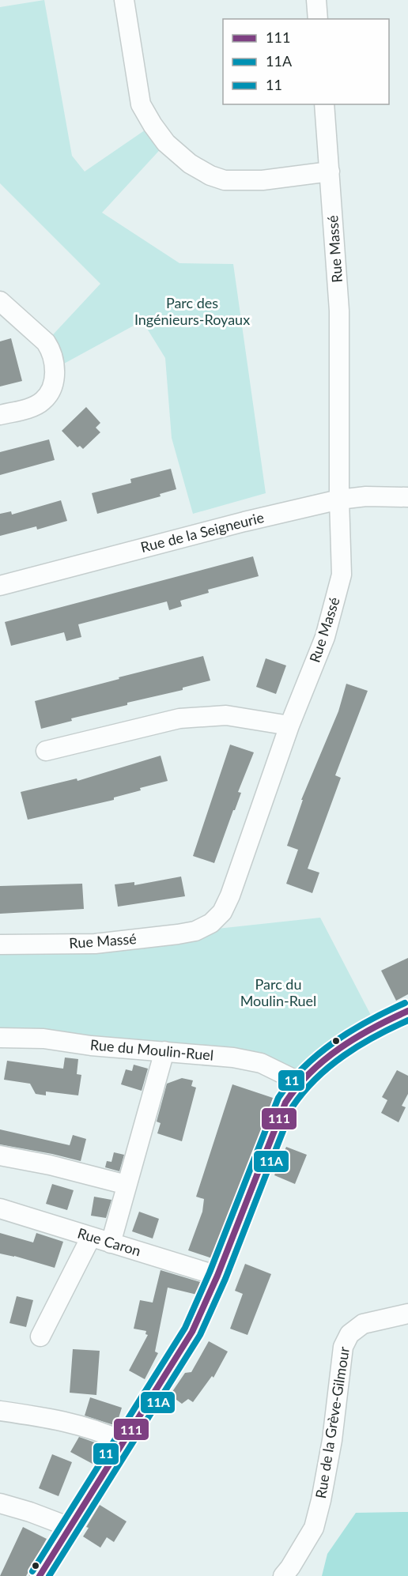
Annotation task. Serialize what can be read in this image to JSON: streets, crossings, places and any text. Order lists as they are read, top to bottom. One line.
{"streets":{"street":["Rue Massé","Rue de la Seigneurie","Rue du Moulin-Ruel","Rue Caron","Rue de la Grève-Gilmour"]},"crossings":[["Rue Massé","Rue de la Seigneurie"]],"parks":["Parc des Ingénieurs-Royaux","Parc du Moulin-Ruel"],"lines":["transit line 11","transit line 111","transit line 11A"],"legend":["111","11A","11"]}
